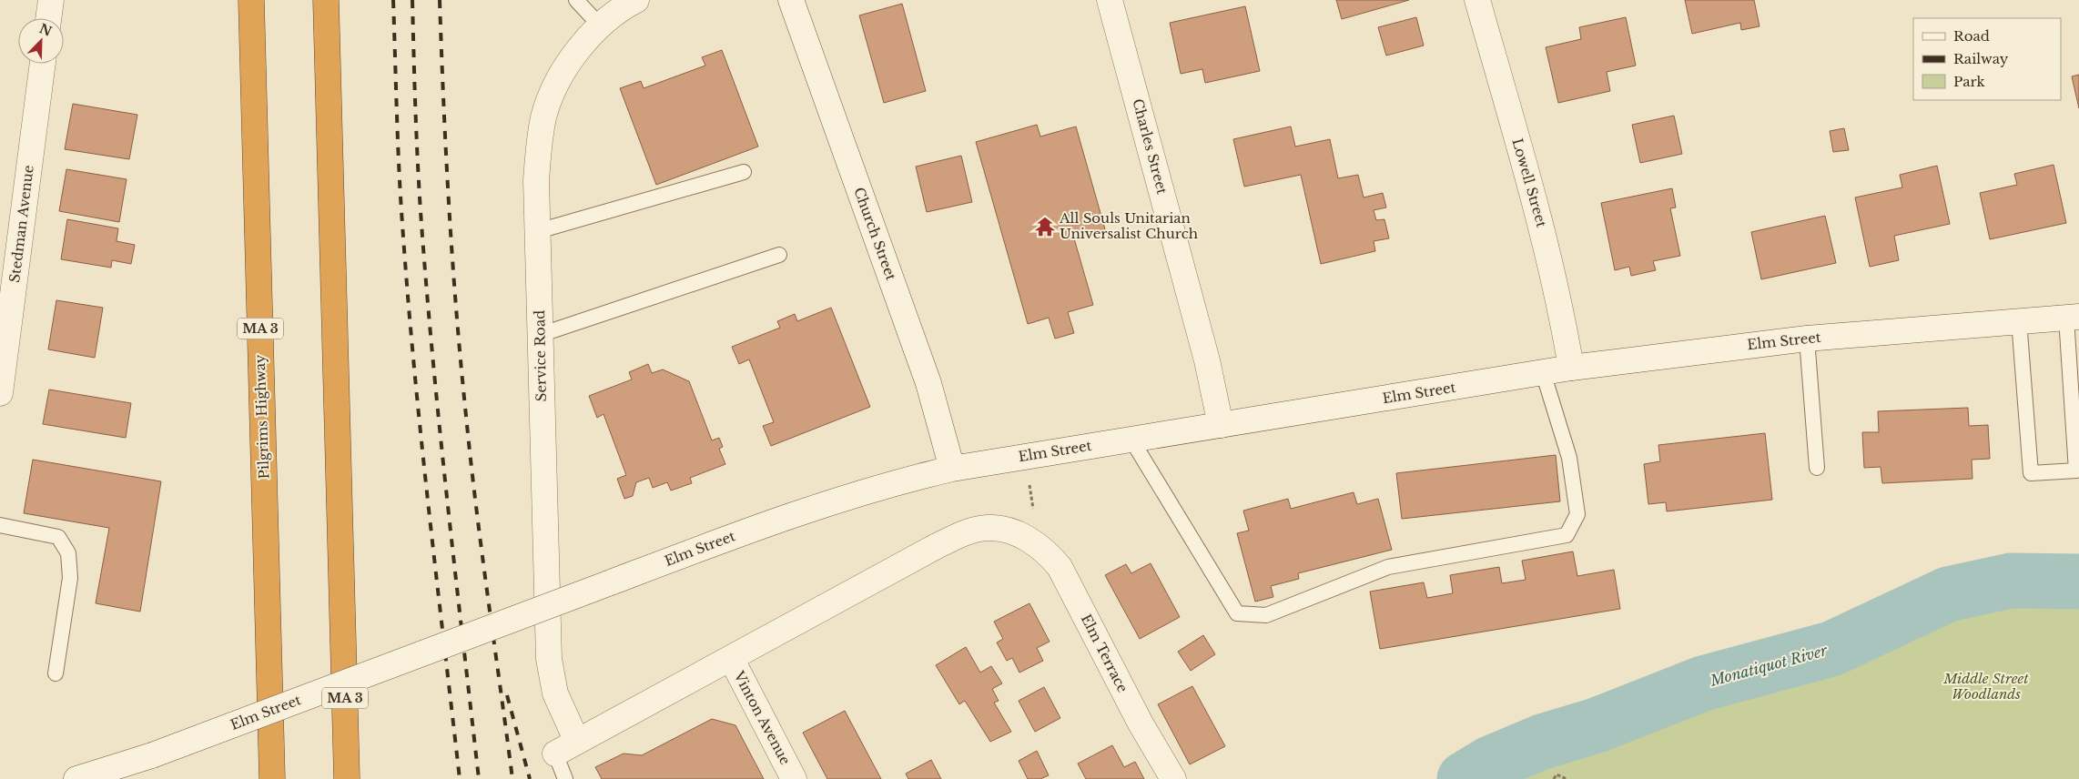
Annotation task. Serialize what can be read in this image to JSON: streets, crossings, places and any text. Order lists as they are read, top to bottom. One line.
{"streets":{"highway":["MA 3","Pilgrims Highway"],"street":["Charles Street","Lowell Street","Stedman Avenue","Church Street","Elm Street","Service Road","Elm Terrace","Vinton Avenue"]},"crossings":[["Charles Street","Elm Street"],["Lowell Street","Elm Street"],["Church Street","Elm Street"]],"water":["Monatiquot River"],"parks":["Middle Street Woodlands"],"places":{"temple":["All Souls Unitarian Universalist Church"]},"legend":["Road","Railway","Park"],"north":"top right"}
